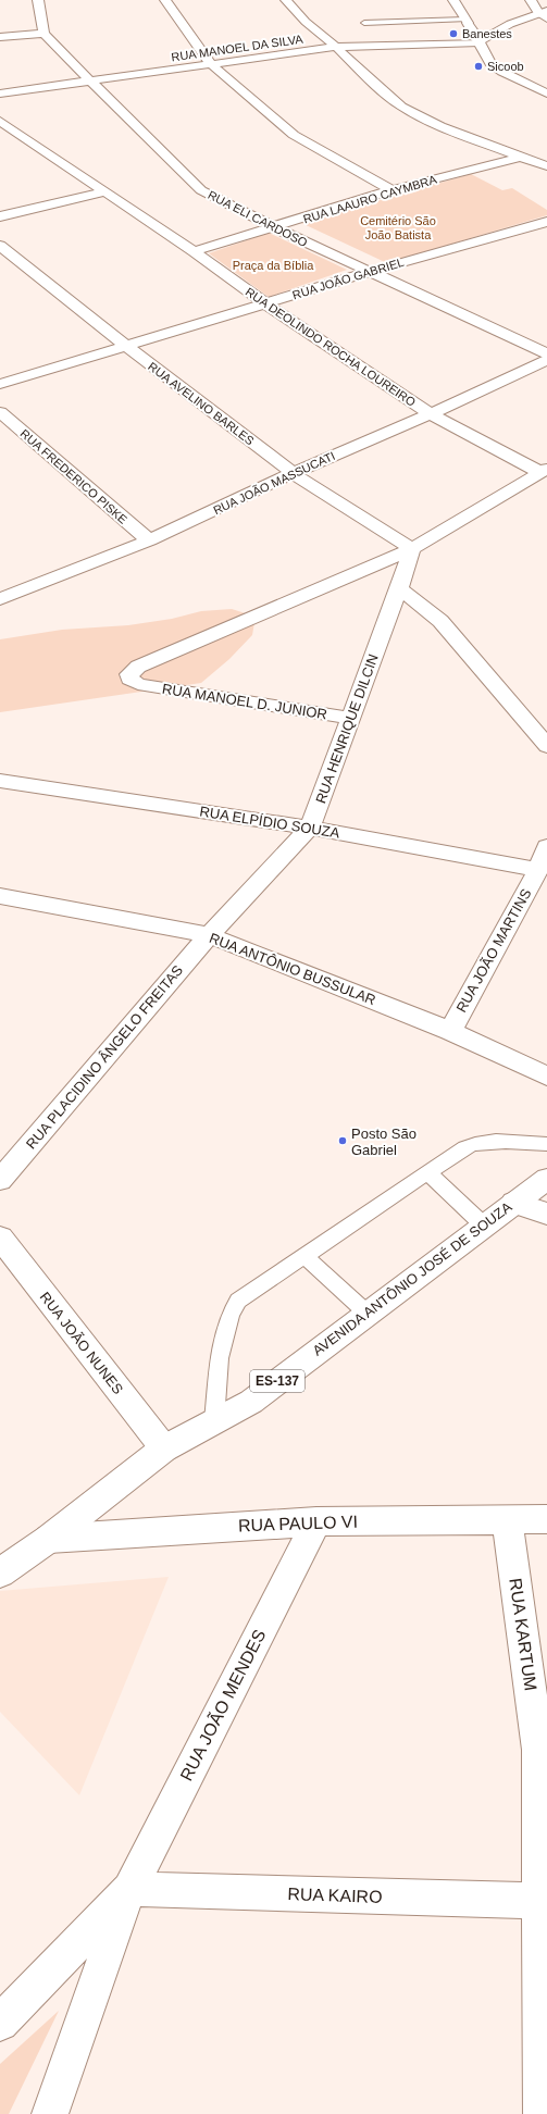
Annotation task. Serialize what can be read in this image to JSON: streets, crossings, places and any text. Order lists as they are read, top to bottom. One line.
{"streets":{"street":["RUA MANOEL DA SILVA","RUA LAAURO CAYMBRA","RUA ELI CARDOSO","RUA JOÃO GABRIEL","RUA DEOLINDO ROCHA LOUREIRO","RUA AVELINO BARLES","RUA FREDERICO PISKE","RUA JOÃO MASSUCATI","RUA MANOEL D. JUNIOR","RUA HENRIQUE DILCIN","RUA ELPÍDIO SOUZA","RUA JOÃO MARTINS","RUA ANTÔNIO BUSSULAR","RUA PLACIDINO ÂNGELO FREITAS","AVENIDA ANTÔNIO JOSÉ DE SOUZA","RUA JOÃO NUNES","ES-137","RUA PAULO VI","RUA KARTUM","RUA JOÃO MENDES","RUA KAIRO"]},"crossings":[["RUA MANOEL DA SILVA","RUA ELI CARDOSO"],["RUA LAAURO CAYMBRA","RUA ELI CARDOSO"],["RUA LAAURO CAYMBRA","RUA DEOLINDO ROCHA LOUREIRO"],["RUA ELI CARDOSO","RUA JOÃO GABRIEL"],["RUA JOÃO GABRIEL","RUA DEOLINDO ROCHA LOUREIRO"],["RUA JOÃO GABRIEL","RUA AVELINO BARLES"],["RUA DEOLINDO ROCHA LOUREIRO","RUA JOÃO MASSUCATI"],["RUA AVELINO BARLES","RUA JOÃO MASSUCATI"],["RUA AVELINO BARLES","RUA MANOEL D. JUNIOR"],["RUA AVELINO BARLES","RUA HENRIQUE DILCIN"],["RUA FREDERICO PISKE","RUA JOÃO MASSUCATI"],["RUA MANOEL D. JUNIOR","RUA HENRIQUE DILCIN"],["RUA HENRIQUE DILCIN","RUA ELPÍDIO SOUZA"],["RUA HENRIQUE DILCIN","RUA ANTÔNIO BUSSULAR"],["RUA HENRIQUE DILCIN","RUA PLACIDINO ÂNGELO FREITAS"],["RUA ELPÍDIO SOUZA","RUA JOÃO MARTINS"],["RUA JOÃO MARTINS","RUA ANTÔNIO BUSSULAR"],["RUA ANTÔNIO BUSSULAR","RUA PLACIDINO ÂNGELO FREITAS"],["AVENIDA ANTÔNIO JOSÉ DE SOUZA","RUA JOÃO NUNES"],["AVENIDA ANTÔNIO JOSÉ DE SOUZA","RUA PAULO VI"],["RUA PAULO VI","RUA KARTUM"],["RUA PAULO VI","RUA JOÃO MENDES"],["RUA KARTUM","RUA KAIRO"],["RUA JOÃO MENDES","RUA KAIRO"]],"parks":["Cemitério São João Batista","Praça da Bíblia"],"places":["Banestes","Sicoob","Posto São Gabriel"]}
